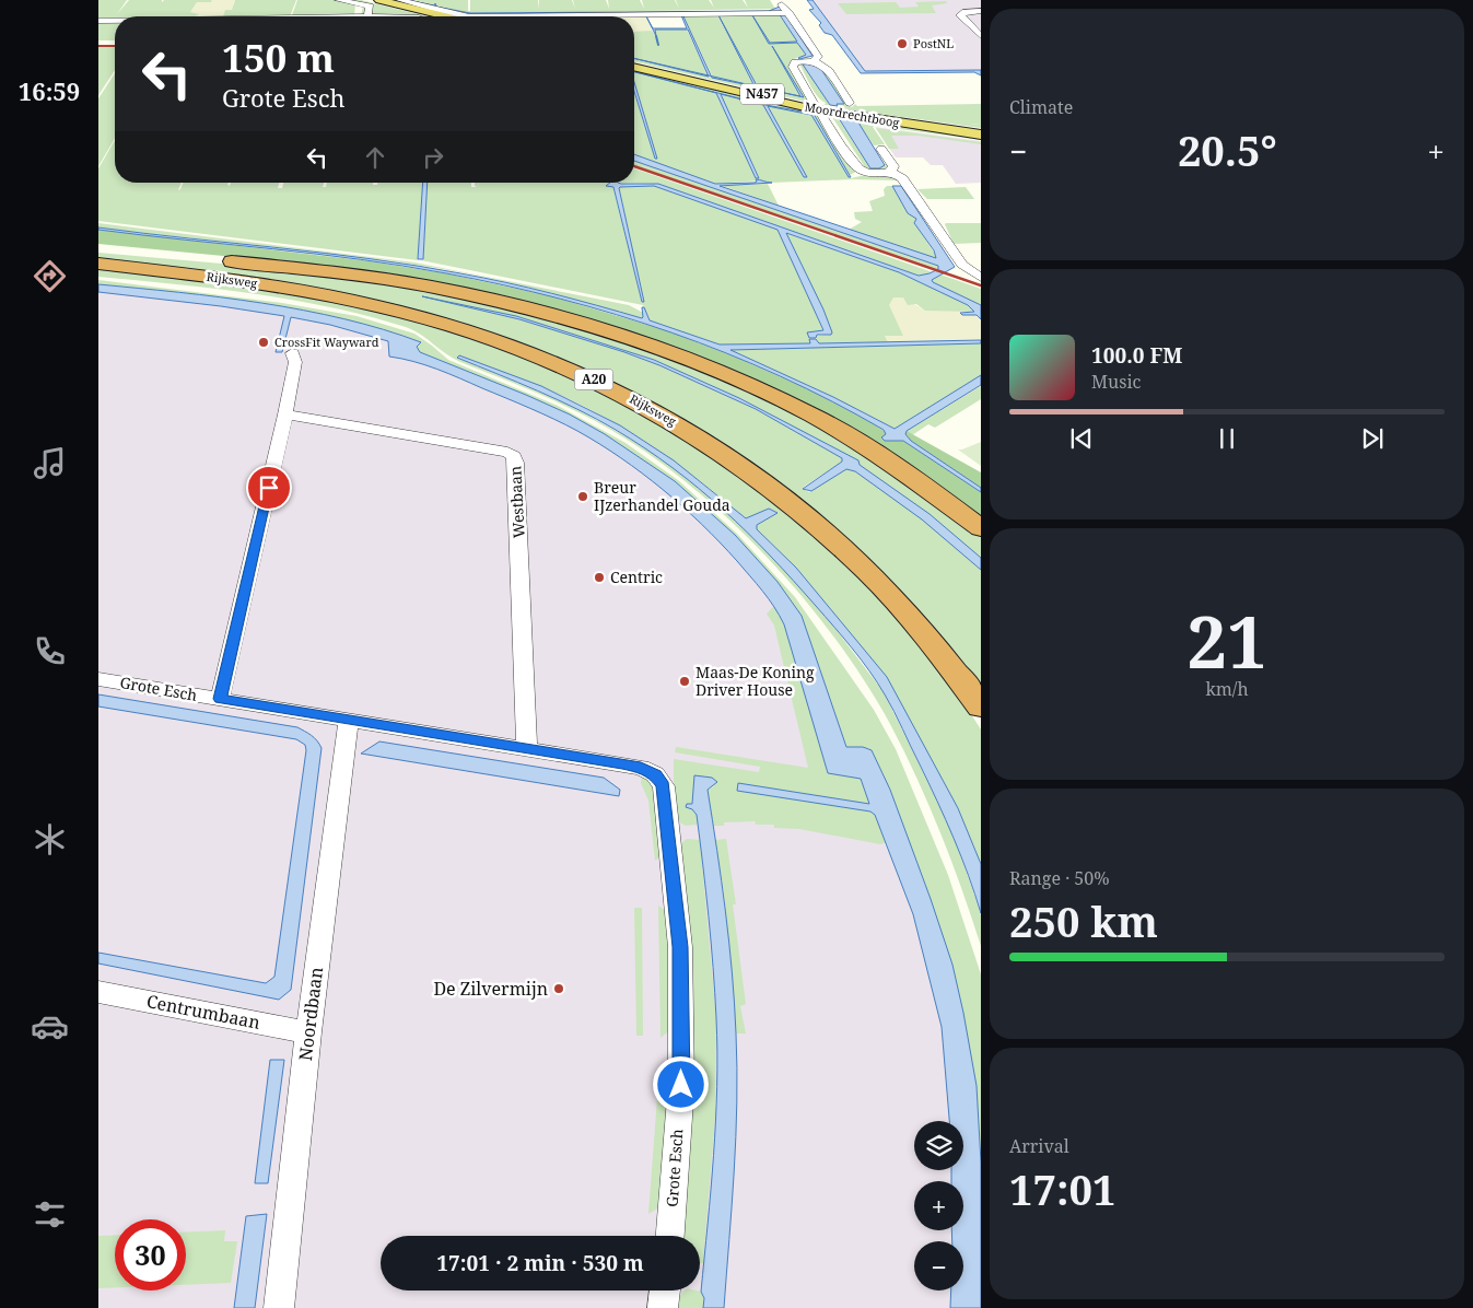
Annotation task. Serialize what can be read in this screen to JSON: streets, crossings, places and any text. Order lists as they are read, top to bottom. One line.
{"streets":{"highway":["Rijksweg","A20"],"main road":["N457","Moordrechtboog"],"street":["Westbaan","Grote Esch","Centrumbaan","Noordbaan"]},"crossings":[["Westbaan","Grote Esch"],["Grote Esch","Noordbaan"],["Centrumbaan","Noordbaan"]],"places":["PostNL","CrossFit Wayward","Breur IJzerhandel Gouda","Centric","Maas-De Koning Driver House","De Zilvermijn"],"page":{"tabs":"16:59","tile":["Climate",["21","km/h"],["Range · 50%","250 km"],["Arrival","17:01"]],"turn":["150 m","Grote Esch"],"heat":["−","20.5°","+"],"song":["100.0 FM","Music"],"map_buttons":["+","−"],"limit":"30","trip":"17:01 · 2 min · 530 m"}}
